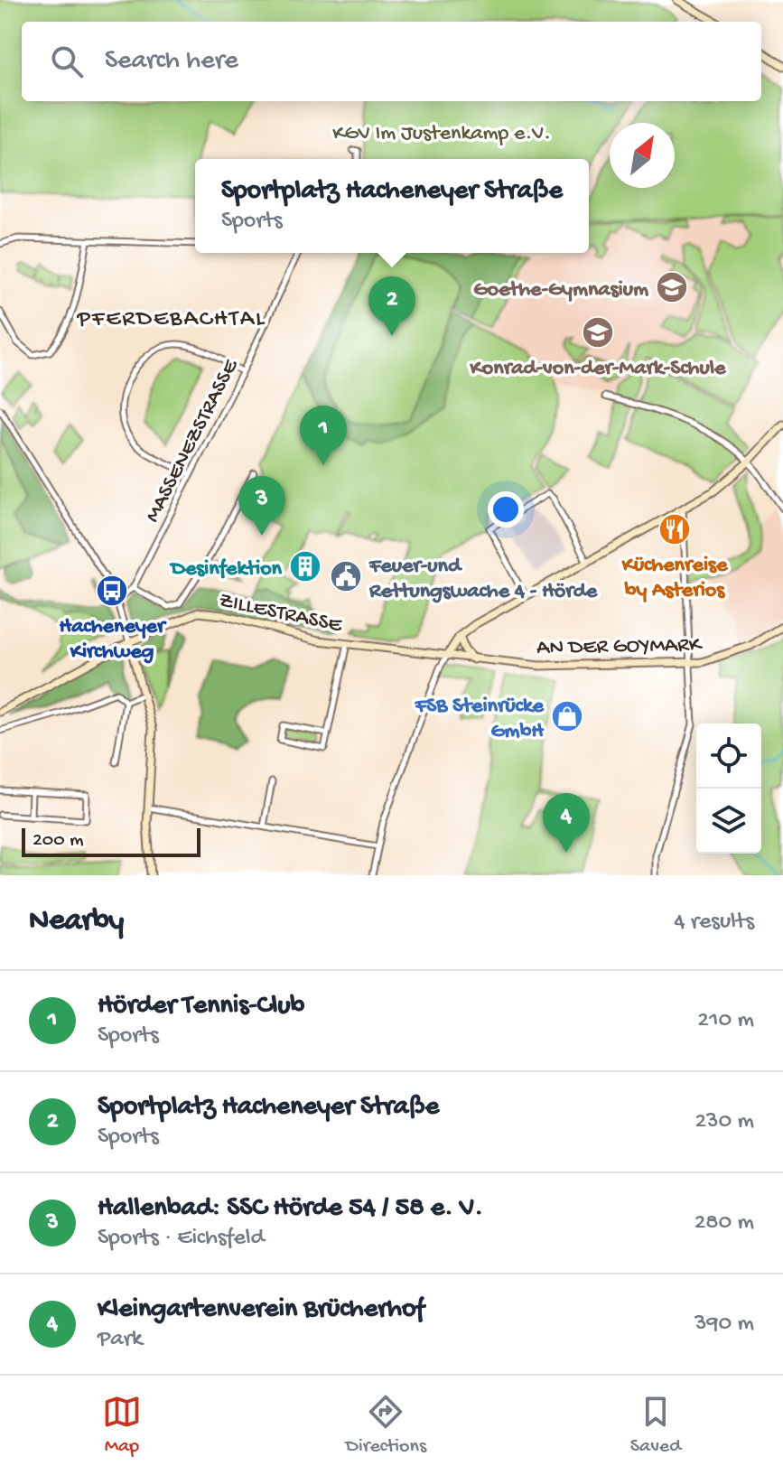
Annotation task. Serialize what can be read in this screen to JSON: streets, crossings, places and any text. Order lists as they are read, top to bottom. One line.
{"streets":{"main road":["ZILLESTRASSE","AN DER GOYMARK"],"street":["MASSENEZSTRASSE"]},"crossings":[["ZILLESTRASSE","AN DER GOYMARK"]],"districts":["PFERDEBACHTAL"],"parks":["KGV Im Justenkamp e.V."],"places":{"school or university":["Goethe-Gymnasium","Konrad-von-der-Mark-Schule"],"restaurant":["Küchenreise by Asterios"],"building":["Desinfektion"],"public building":["Feuer-und Rettungswache 4 - Hörde"],"bus stop":["Hacheneyer Kirchweg"],"shop":["FSB Steinrücke GmbH"]},"scale_bar":"200 m","north":"top right","page":{"search":"Search here","popup":["Sportplatz Hacheneyer Straße","Sports"],"pins":["2","1","3","4"],"scale":"200 m","heading":["Nearby","4 results"],"list":[{"mark":"1","name":"Hörder Tennis-Club","note":"Sports","value":"210 m"},{"mark":"2","name":"Sportplatz Hacheneyer Straße","note":"Sports","value":"230 m"},{"mark":"3","name":"Hallenbad: SSC Hörde 54 / 58 e. V.","note":"Sports · Eichsfeld","value":"280 m"},{"mark":"4","name":"Kleingartenverein Brücherhof","note":"Park","value":"390 m"}],"nav":["Map","Directions","Saved"]}}
